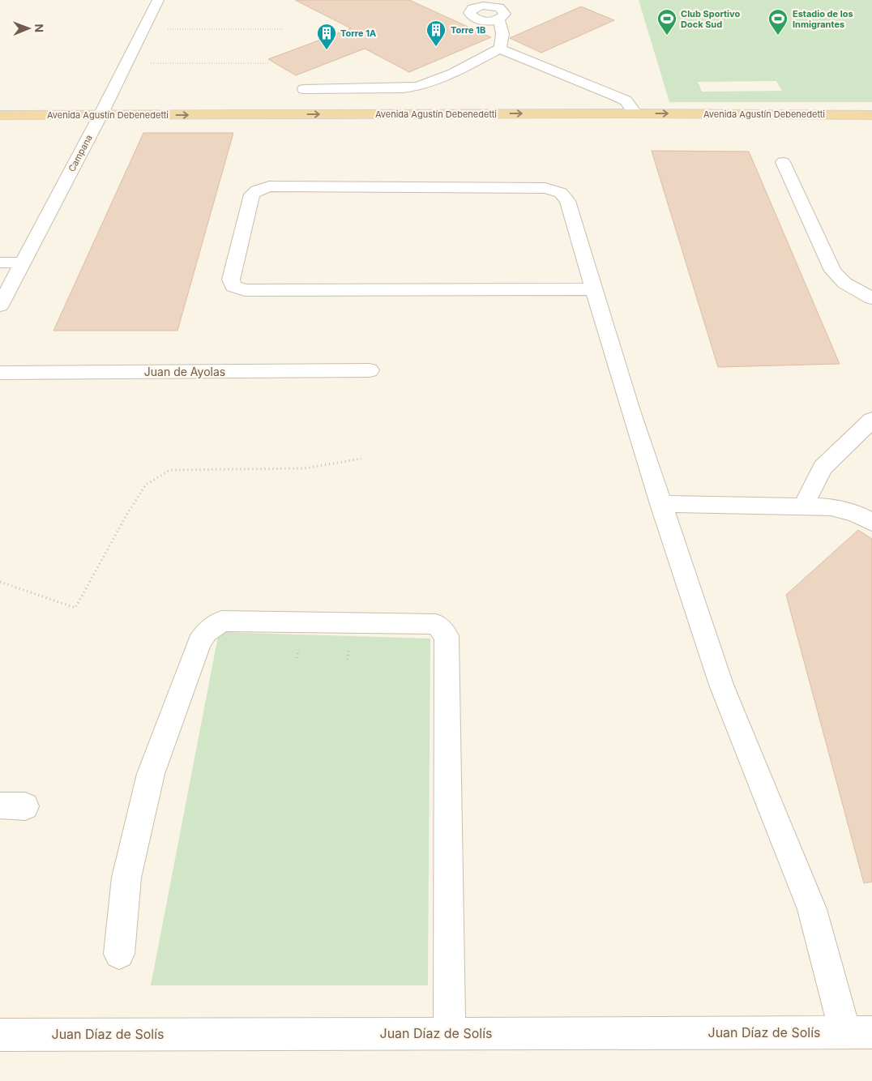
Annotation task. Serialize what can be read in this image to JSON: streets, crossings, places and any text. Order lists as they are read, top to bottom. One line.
{"streets":{"main road":["Avenida Agustín Debenedetti"],"street":["Campana","Juan de Ayolas","Juan Díaz de Solís"]},"crossings":[["Avenida Agustín Debenedetti","Campana"]],"one_way":["Avenida Agustín Debenedetti"],"places":{"sports":["Club Sportivo Dock Sud","Estadio de los Inmigrantes"],"building":["Torre 1B","Torre 1A"]},"north":"right"}
